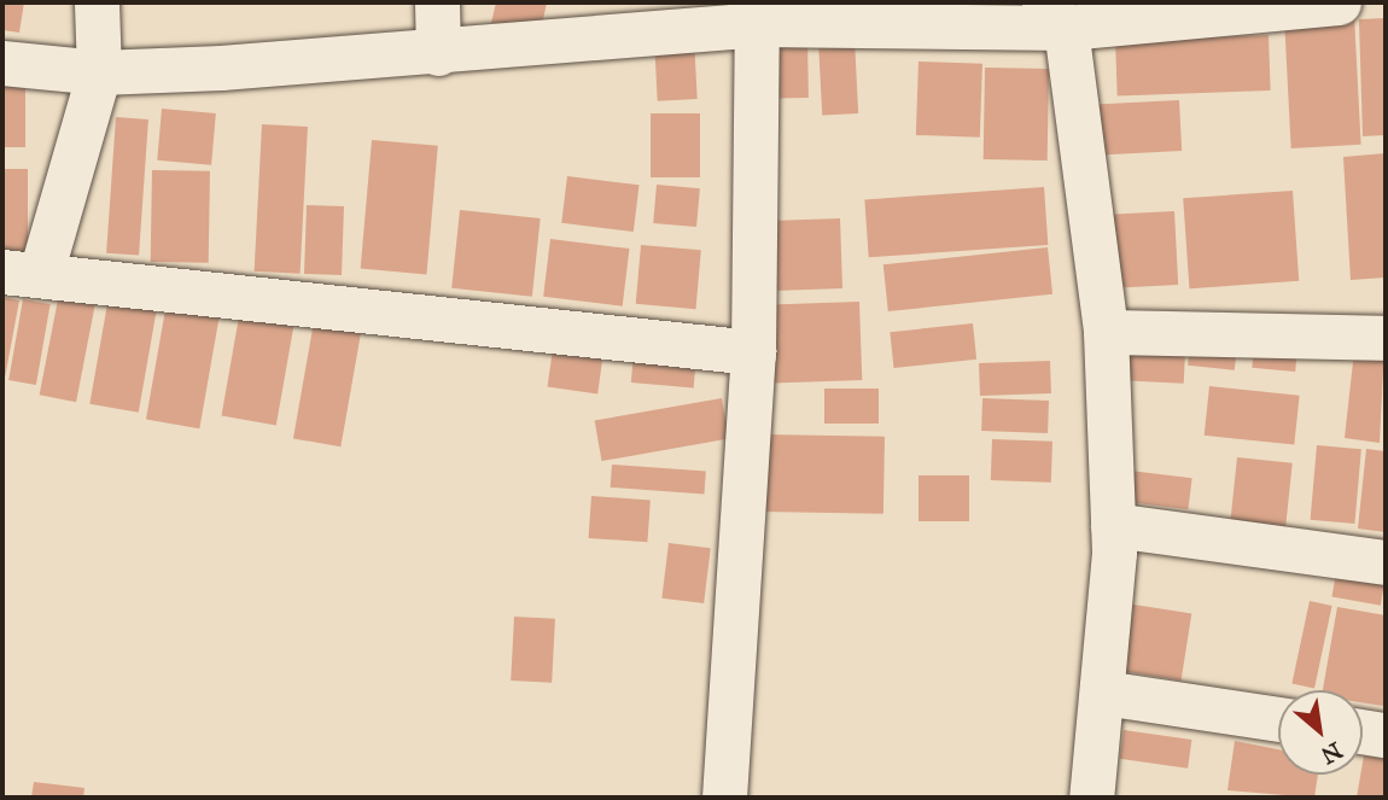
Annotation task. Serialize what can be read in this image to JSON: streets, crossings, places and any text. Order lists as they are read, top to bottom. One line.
{"north":"bottom right"}
